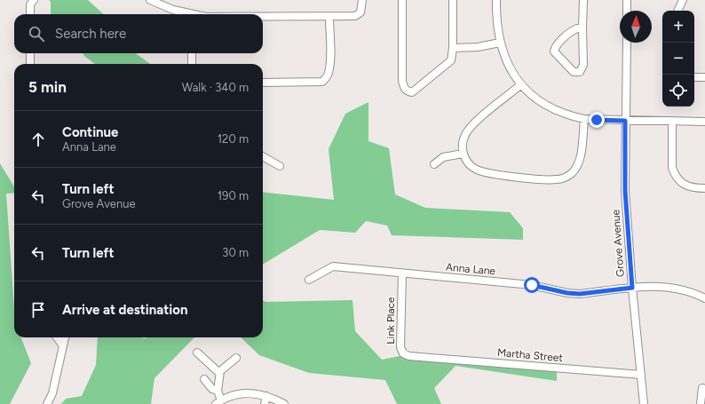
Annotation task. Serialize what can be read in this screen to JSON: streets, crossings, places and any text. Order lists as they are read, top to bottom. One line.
{"streets":{"street":["Grove Avenue","Anna Lane","Link Place","Martha Street"]},"crossings":[["Grove Avenue","Anna Lane"],["Grove Avenue","Martha Street"],["Anna Lane","Link Place"],["Link Place","Martha Street"]],"north":"top","page":{"map_buttons":["+","−"],"search":"Search here","heading":["5 min","Walk · 340 m"],"list":[["Continue","Anna Lane","120 m"],["Turn left","Grove Avenue","190 m"],["Turn left","30 m"],"Arrive at destination"]}}
